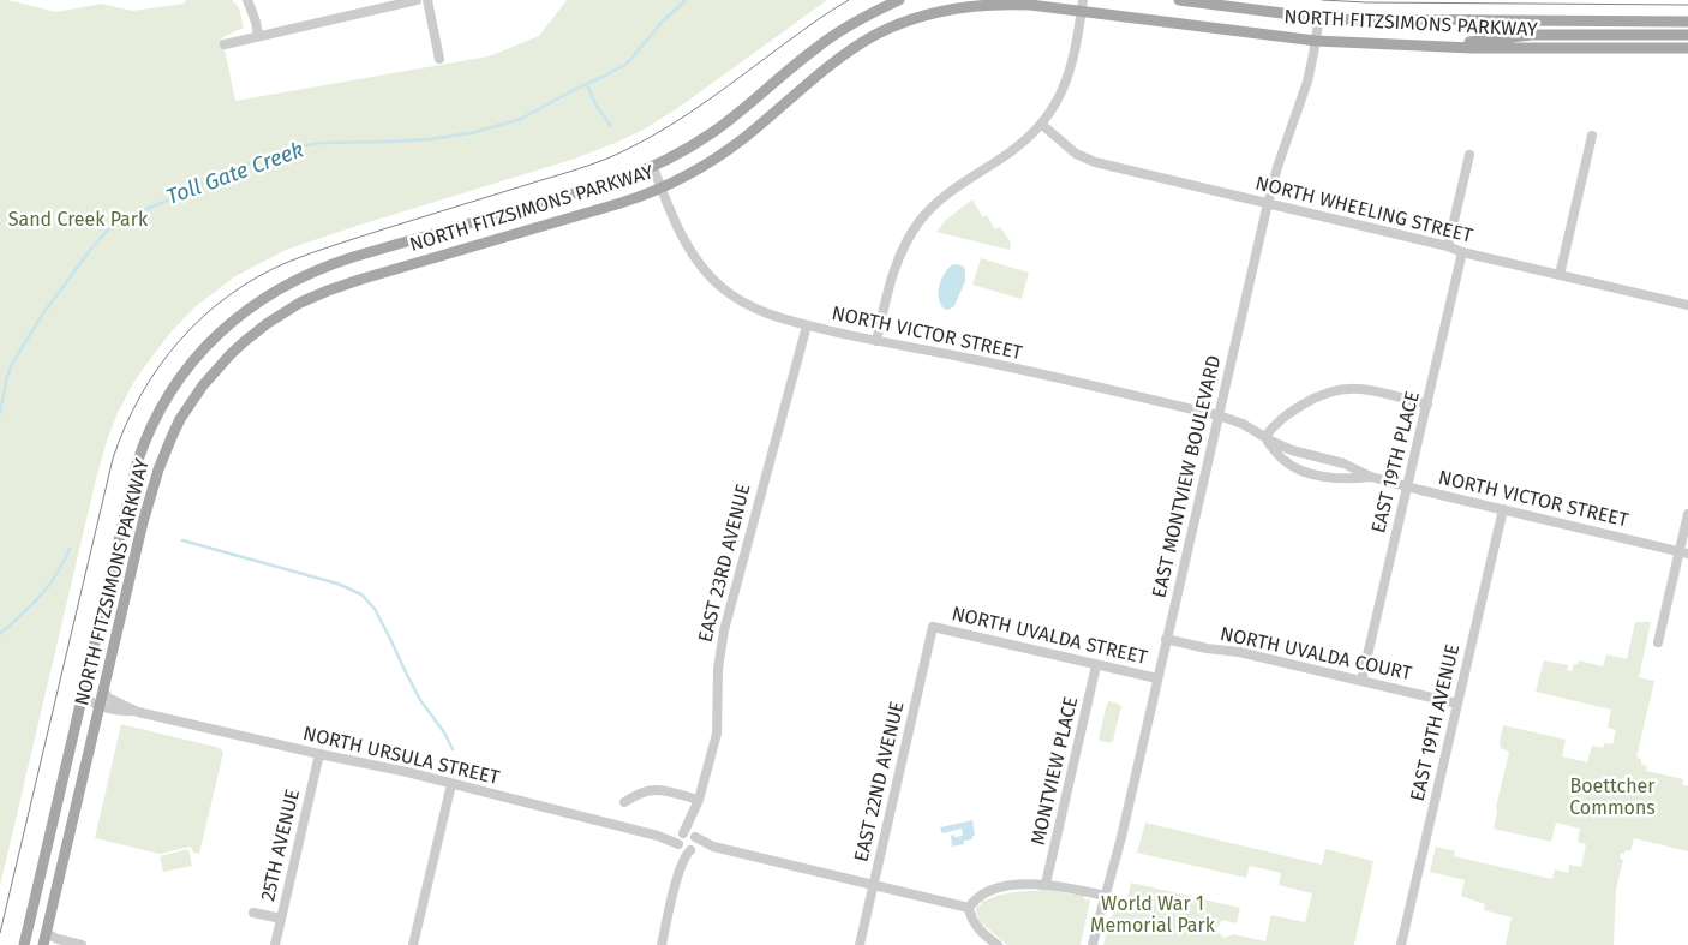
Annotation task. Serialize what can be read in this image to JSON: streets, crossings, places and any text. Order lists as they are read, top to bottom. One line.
{"streets":{"main road":["NORTH FITZSIMONS PARKWAY"],"street":["NORTH WHEELING STREET","NORTH VICTOR STREET","EAST 19TH PLACE","EAST MONTVIEW BOULEVARD","EAST 23RD AVENUE","NORTH UVALDA STREET","NORTH UVALDA COURT","EAST 19TH AVENUE","NORTH URSULA STREET","MONTVIEW PLACE","EAST 22ND AVENUE","25TH AVENUE"]},"crossings":[["NORTH FITZSIMONS PARKWAY","NORTH VICTOR STREET"],["NORTH FITZSIMONS PARKWAY","EAST MONTVIEW BOULEVARD"],["NORTH FITZSIMONS PARKWAY","NORTH URSULA STREET"],["NORTH WHEELING STREET","EAST 19TH PLACE"],["NORTH WHEELING STREET","EAST MONTVIEW BOULEVARD"],["NORTH VICTOR STREET","EAST 19TH PLACE"],["NORTH VICTOR STREET","EAST MONTVIEW BOULEVARD"],["NORTH VICTOR STREET","EAST 23RD AVENUE"],["NORTH VICTOR STREET","EAST 19TH AVENUE"],["EAST 19TH PLACE","NORTH UVALDA COURT"],["EAST MONTVIEW BOULEVARD","NORTH UVALDA STREET"],["EAST MONTVIEW BOULEVARD","NORTH UVALDA COURT"],["EAST 23RD AVENUE","NORTH URSULA STREET"],["NORTH UVALDA STREET","MONTVIEW PLACE"],["NORTH UVALDA STREET","EAST 22ND AVENUE"],["NORTH UVALDA COURT","EAST 19TH AVENUE"],["NORTH URSULA STREET","25TH AVENUE"]],"water":["Toll Gate Creek"],"parks":["Sand Creek Park","Boettcher Commons","World War 1 Memorial Park"]}
